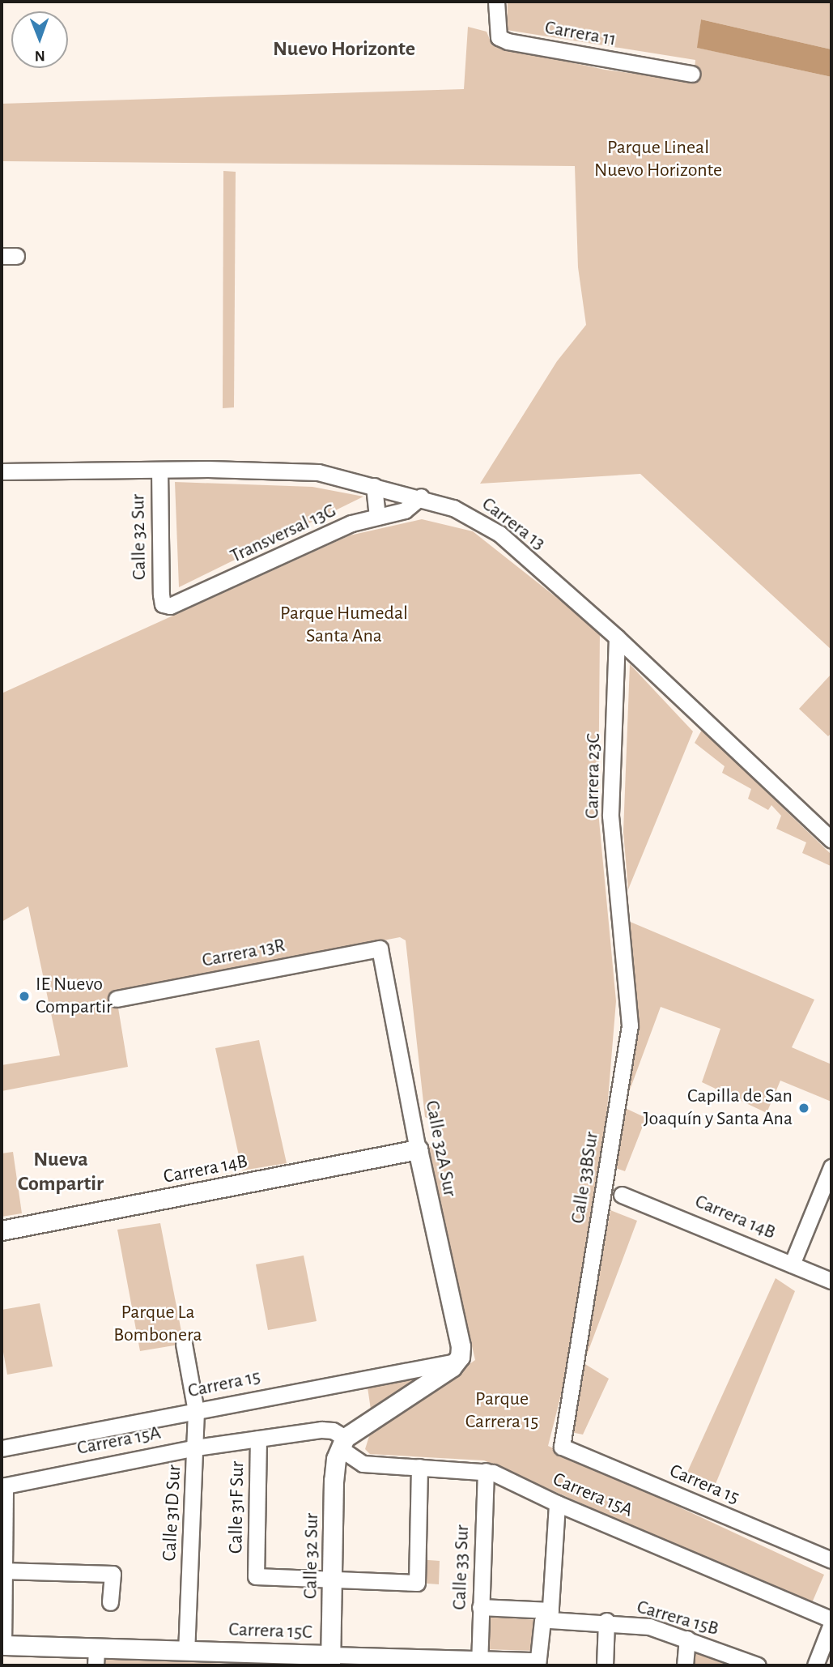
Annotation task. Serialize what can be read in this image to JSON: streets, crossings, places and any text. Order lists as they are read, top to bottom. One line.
{"streets":{"street":["Carrera 11","Carrera 13","Transversal 13G","Calle 32 Sur","Carrera 23C","Carrera 13R","Calle 32A Sur","Carrera 14B","Calle 33BSur","Carrera 15","Carrera 15A","Calle 31F Sur","Calle 31D Sur","Calle 33 Sur","Carrera 15B","Carrera 15C"]},"crossings":[["Carrera 13","Transversal 13G"],["Carrera 13","Calle 32 Sur"],["Carrera 13","Carrera 23C"],["Transversal 13G","Calle 32 Sur"],["Calle 32 Sur","Carrera 15A"],["Calle 32 Sur","Calle 31F Sur"],["Calle 32 Sur","Carrera 15C"],["Carrera 23C","Calle 33BSur"],["Carrera 13R","Calle 32A Sur"],["Calle 32A Sur","Carrera 14B"],["Calle 32A Sur","Carrera 15"],["Calle 33BSur","Carrera 15"],["Carrera 15","Calle 31D Sur"],["Carrera 15A","Calle 31F Sur"],["Carrera 15A","Calle 31D Sur"],["Carrera 15A","Calle 33 Sur"],["Calle 31D Sur","Carrera 15C"],["Calle 33 Sur","Carrera 15B"],["Calle 33 Sur","Carrera 15C"]],"districts":["Nuevo Horizonte","Nueva Compartir"],"parks":["Parque Lineal Nuevo Horizonte","Parque Humedal Santa Ana","Parque La Bombonera","Parque Carrera 15"],"places":["IE Nuevo Compartir","Capilla de San Joaquín y Santa Ana"],"north":"bottom"}
